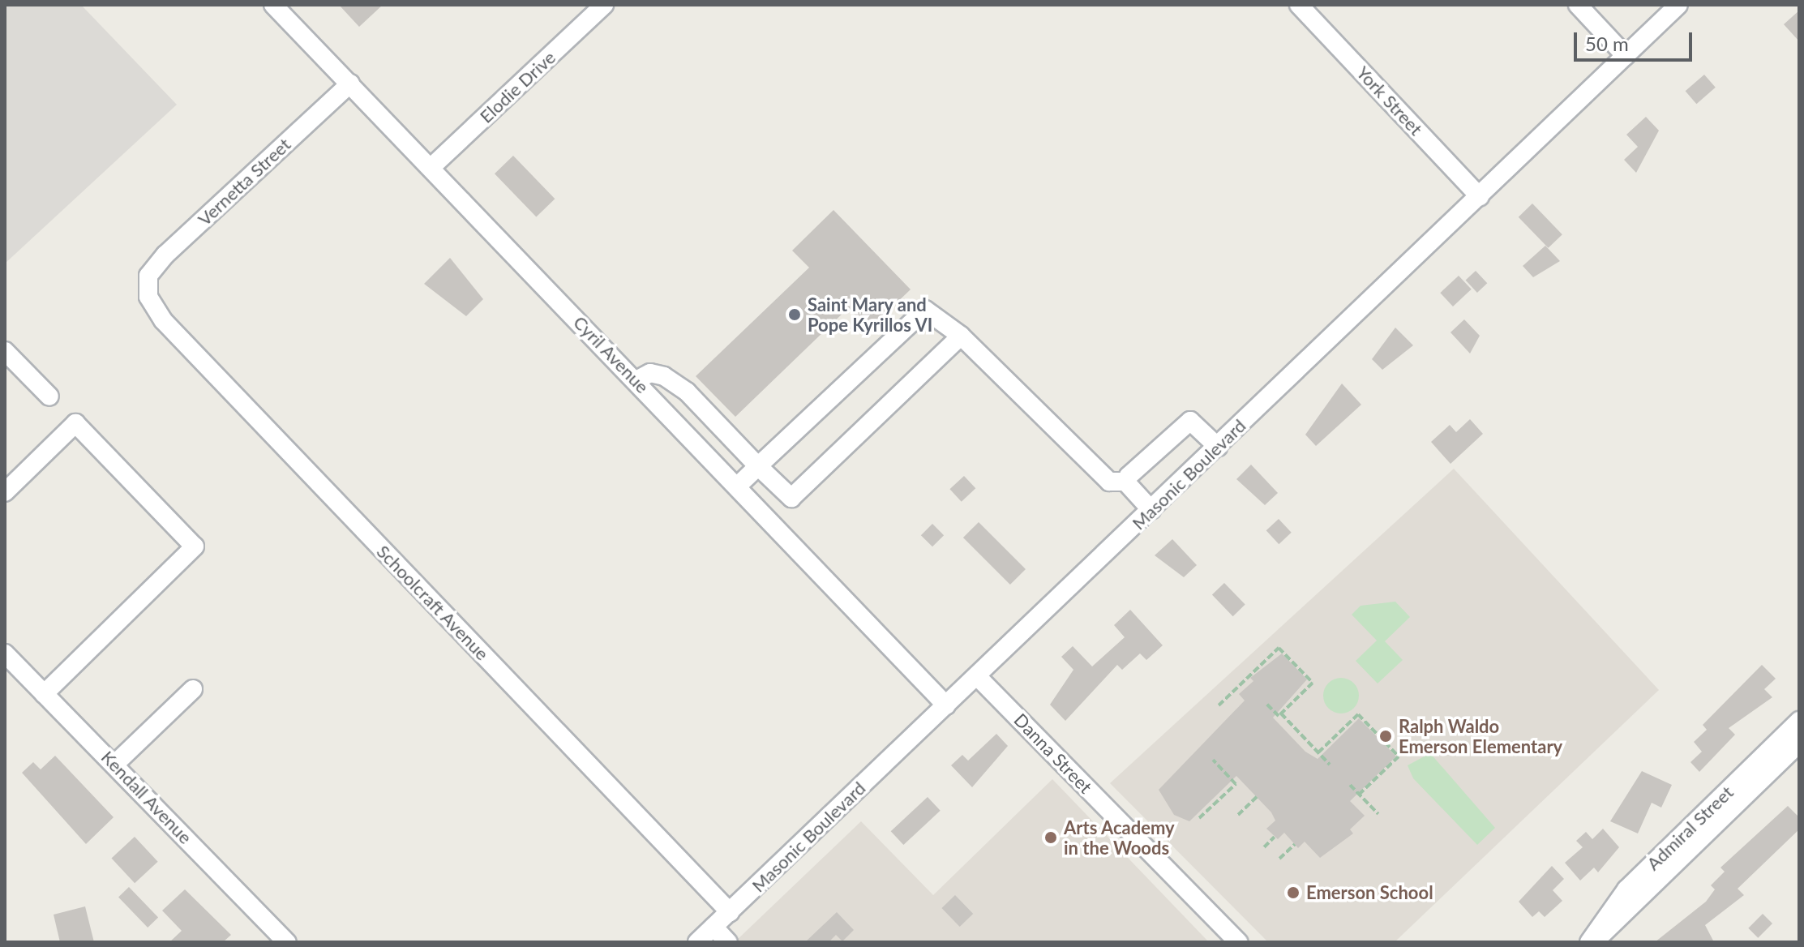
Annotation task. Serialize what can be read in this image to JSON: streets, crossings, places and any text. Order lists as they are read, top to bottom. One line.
{"streets":{"street":["Elodie Drive","York Street","Vernetta Street","Cyril Avenue","Masonic Boulevard","Schoolcraft Avenue","Danna Street","Kendall Avenue","Admiral Street"]},"crossings":[["Elodie Drive","Cyril Avenue"],["York Street","Masonic Boulevard"],["Vernetta Street","Cyril Avenue"],["Vernetta Street","Schoolcraft Avenue"],["Cyril Avenue","Masonic Boulevard"],["Masonic Boulevard","Schoolcraft Avenue"],["Masonic Boulevard","Danna Street"]],"places":["Saint Mary and Pope Kyrillos VI","Ralph Waldo Emerson Elementary","Arts Academy in the Woods","Emerson School"],"scale_bar":"50 m"}
